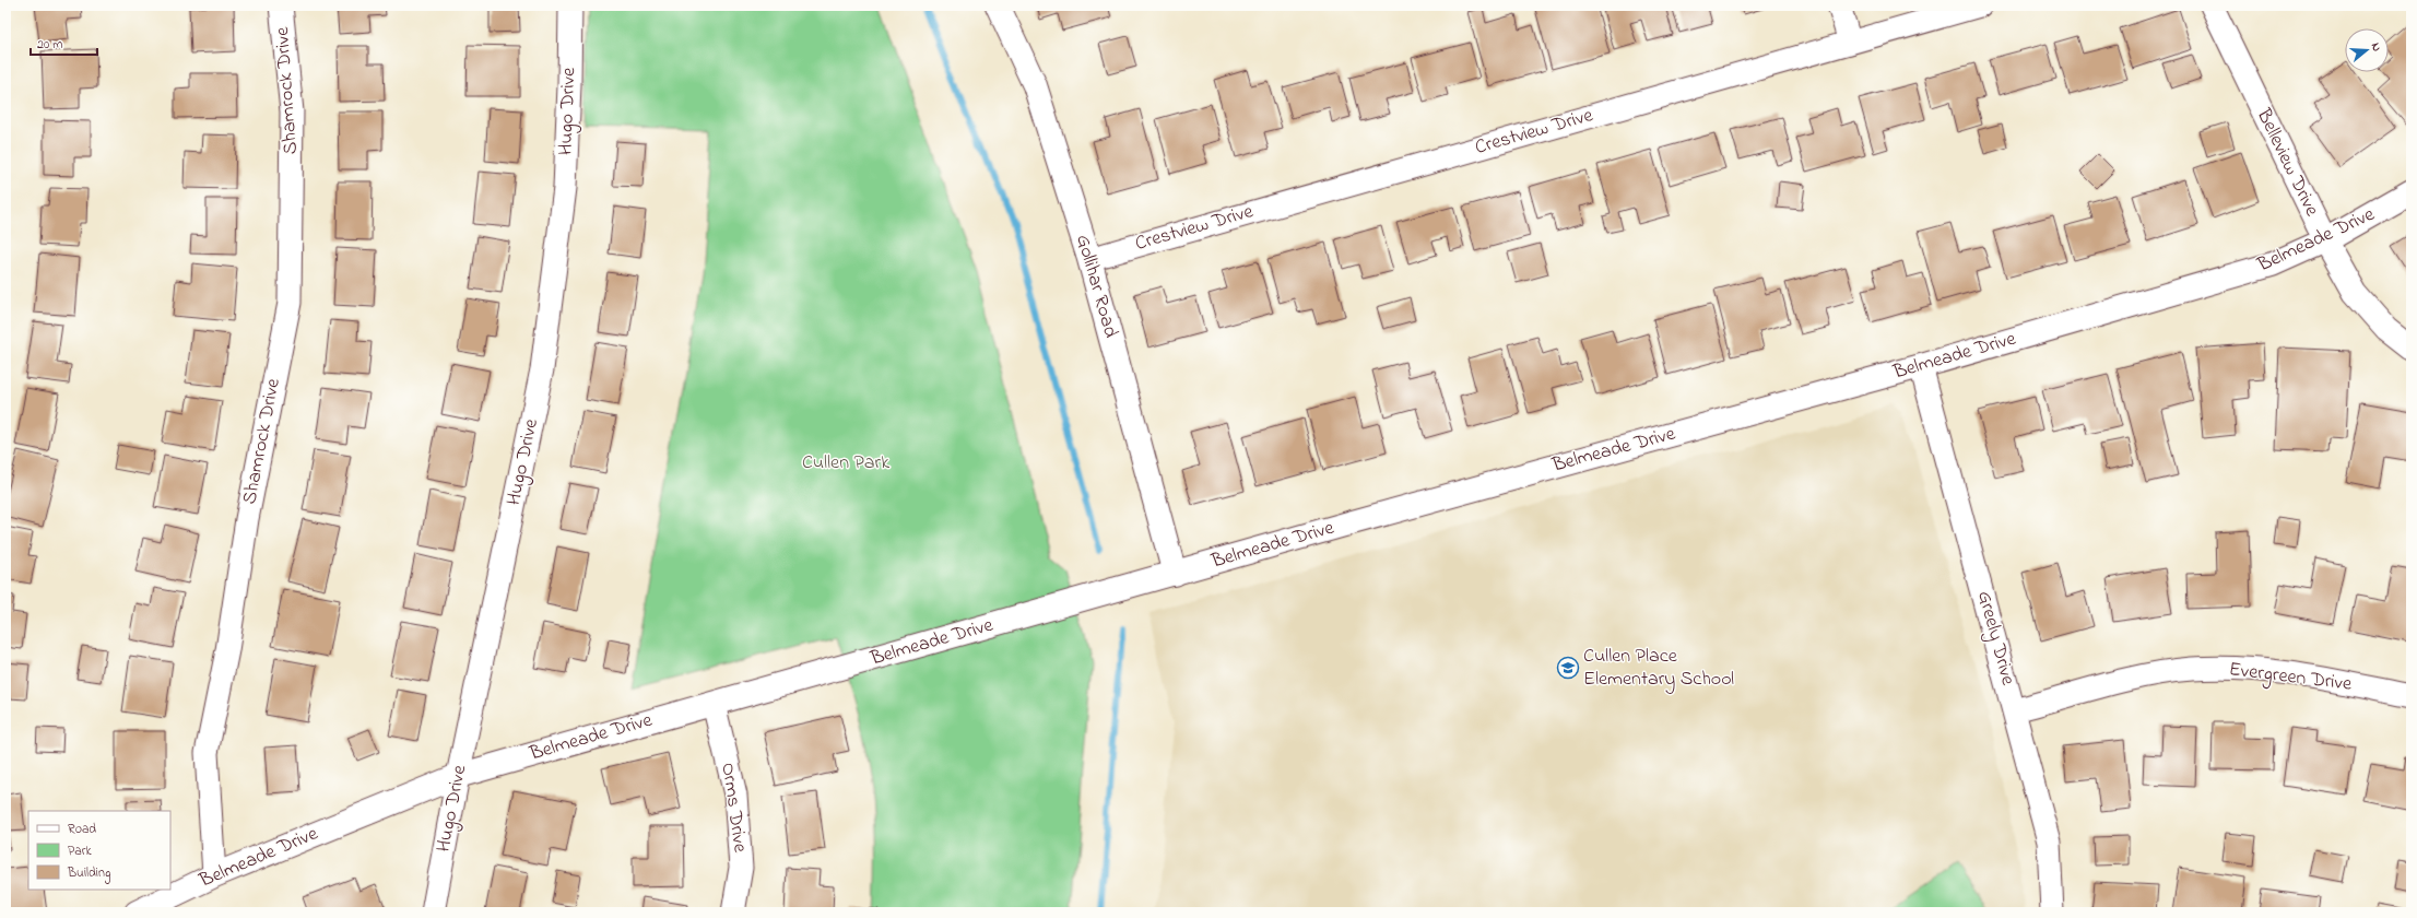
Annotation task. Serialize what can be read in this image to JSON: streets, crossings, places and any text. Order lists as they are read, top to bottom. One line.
{"streets":{"street":["Shamrock Drive","Hugo Drive","Crestview Drive","Belleview Drive","Belmeade Drive","Gollihar Road","Greely Drive","Evergreen Drive","Orms Drive"]},"crossings":[["Shamrock Drive","Belmeade Drive"],["Hugo Drive","Belmeade Drive"],["Crestview Drive","Gollihar Road"],["Belleview Drive","Belmeade Drive"],["Belmeade Drive","Gollihar Road"],["Belmeade Drive","Greely Drive"],["Belmeade Drive","Orms Drive"],["Greely Drive","Evergreen Drive"]],"parks":["Cullen Park"],"places":{"school or university":["Cullen Place Elementary School"]},"legend":["Road","Park","Building"],"scale_bar":"20 m","north":"right"}
